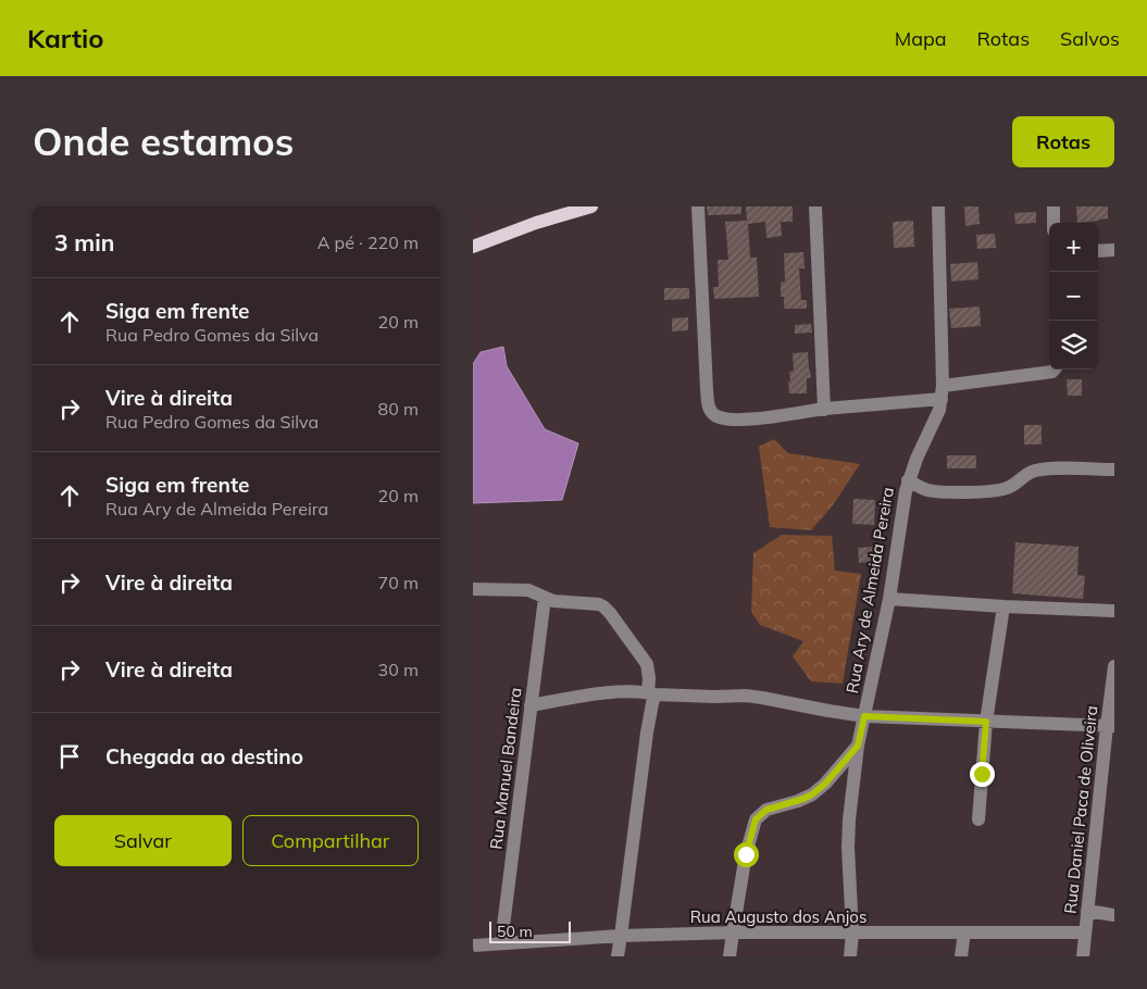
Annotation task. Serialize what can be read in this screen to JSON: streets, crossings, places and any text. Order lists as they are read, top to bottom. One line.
{"streets":{"street":["Rua Ary de Almeida Pereira","Rua Manuel Bandeira","Rua Daniel Paca de Oliveira","Rua Augusto dos Anjos"]},"crossings":[["Rua Ary de Almeida Pereira","Rua Augusto dos Anjos"],["Rua Manuel Bandeira","Rua Augusto dos Anjos"],["Rua Daniel Paca de Oliveira","Rua Augusto dos Anjos"]],"scale_bar":"50 m","page":{"header":"Kartio","nav":["Mapa","Rotas","Salvos"],"buttons":["Rotas",["Salvar","Compartilhar"]],"title":"Onde estamos","heading":["3 min","A pé · 220 m"],"map_buttons":["+","−"],"list":[["Siga em frente","Rua Pedro Gomes da Silva","20 m"],["Vire à direita","Rua Pedro Gomes da Silva","80 m"],["Siga em frente","Rua Ary de Almeida Pereira","20 m"],["Vire à direita","70 m"],["Vire à direita","30 m"],"Chegada ao destino"],"scale":"50 m"}}
